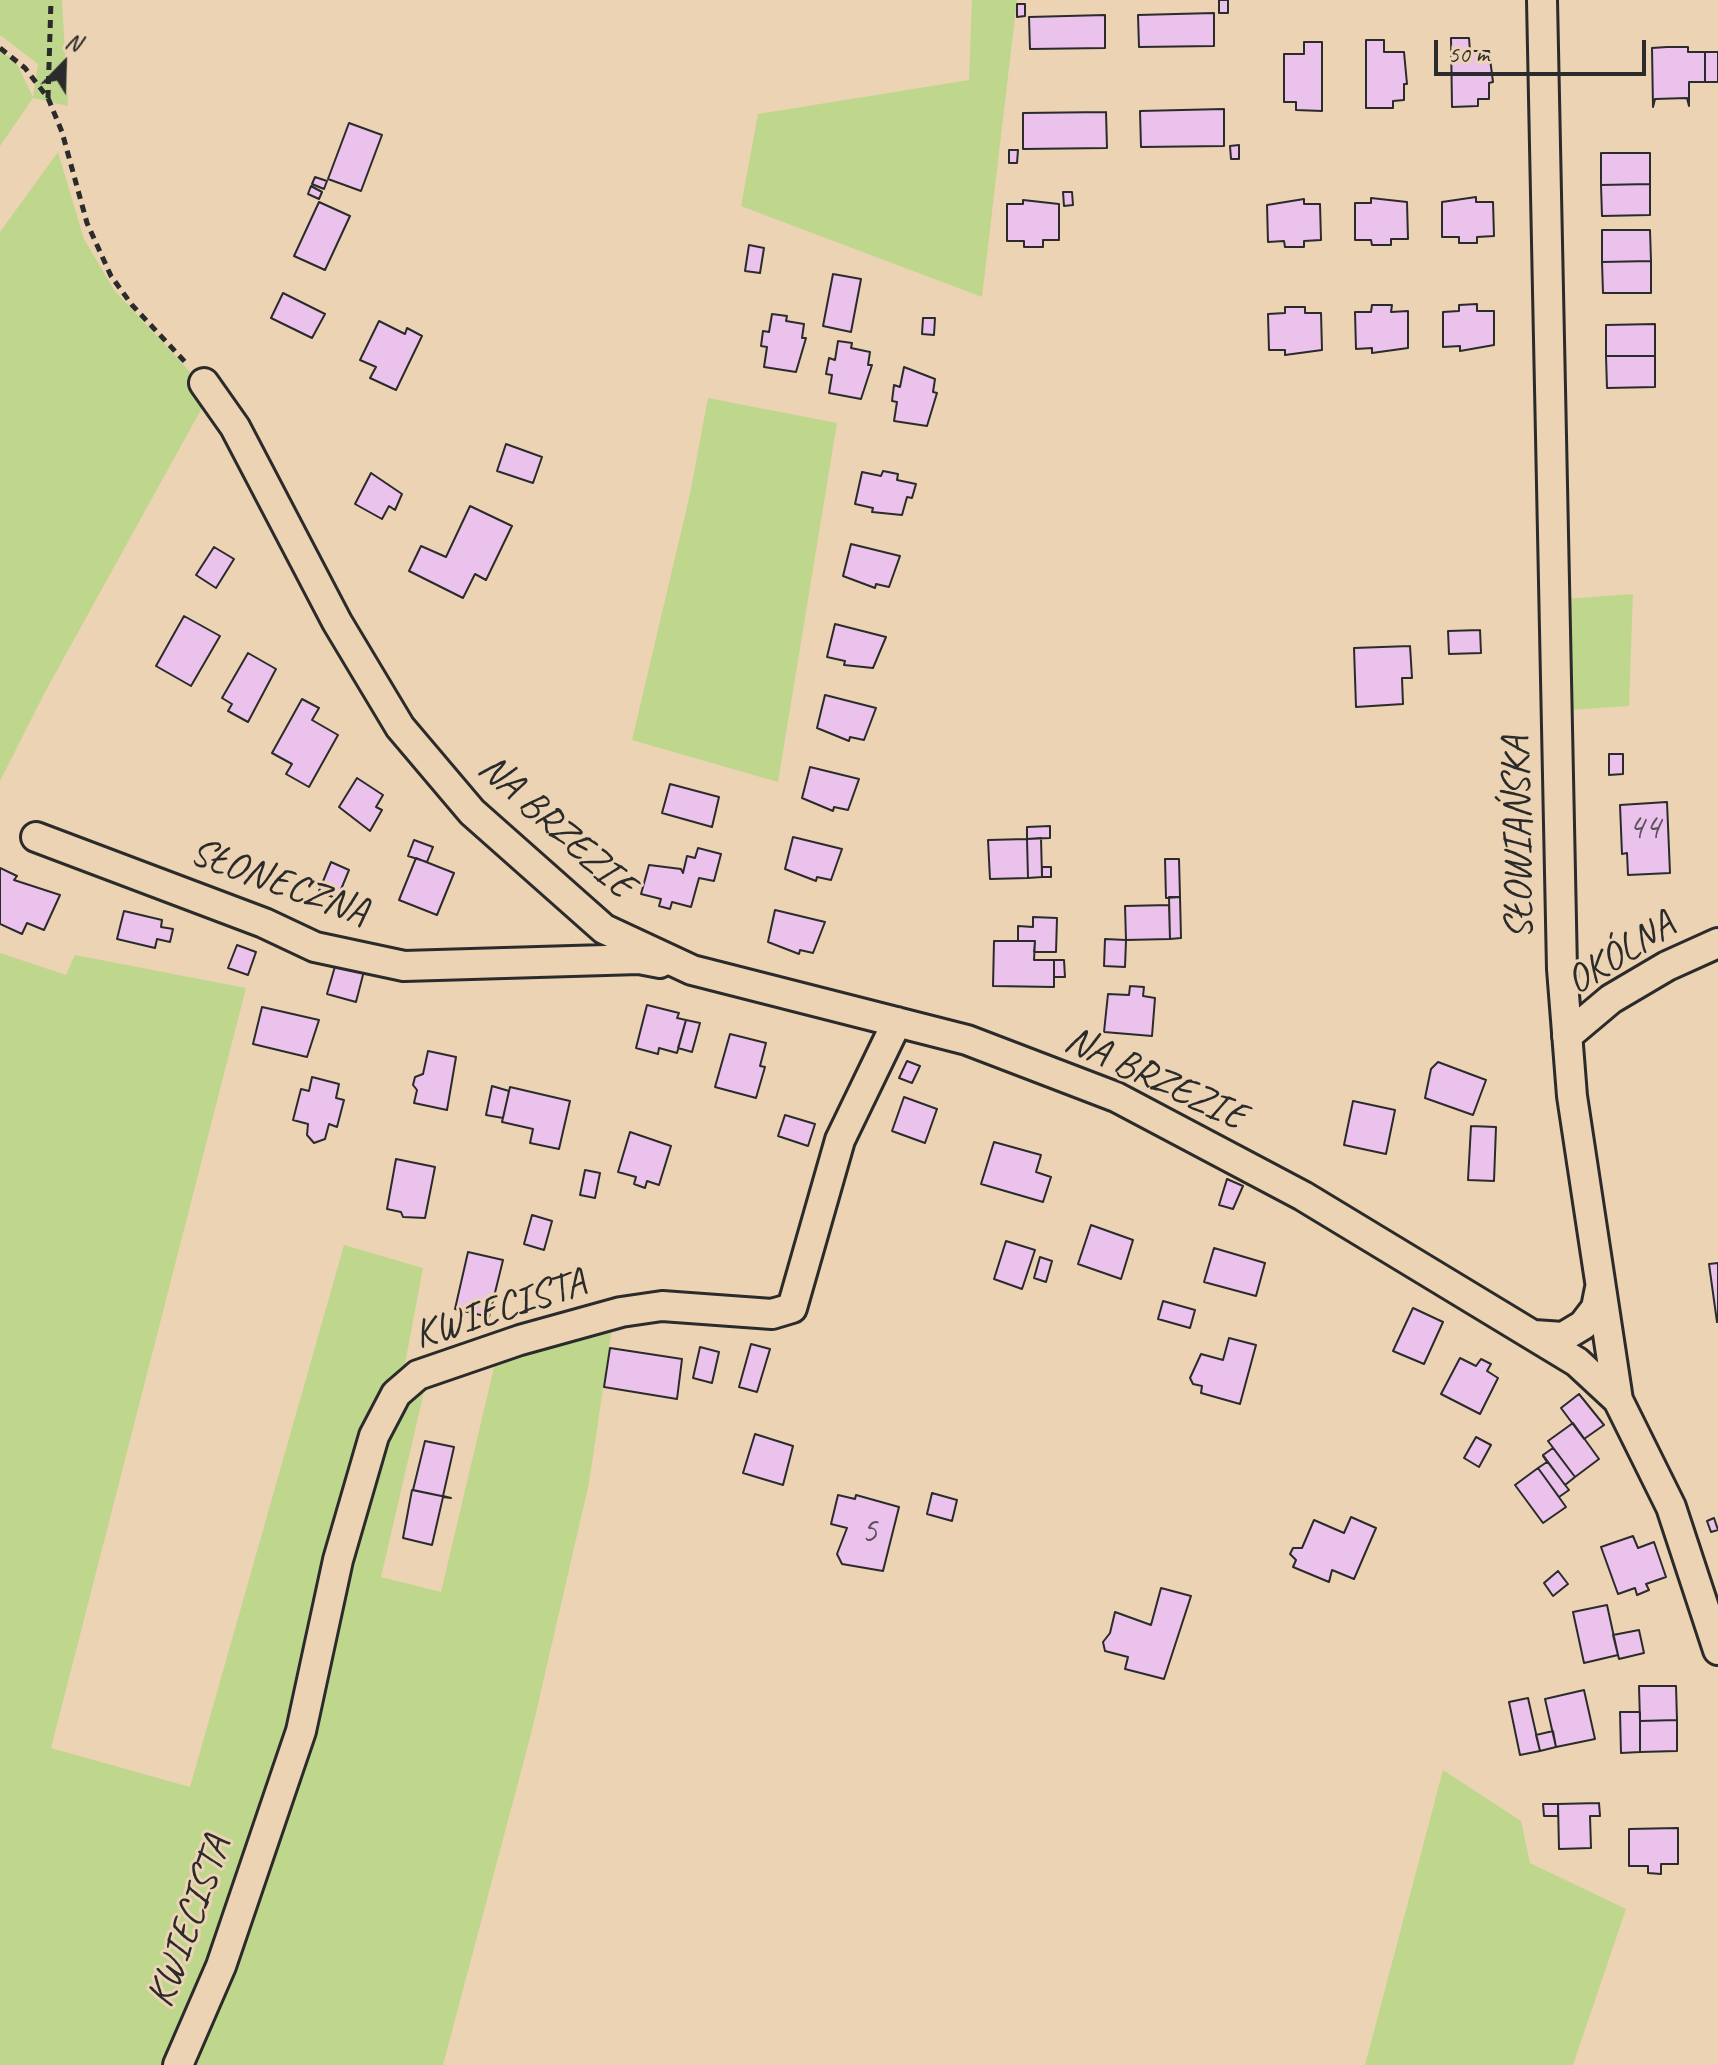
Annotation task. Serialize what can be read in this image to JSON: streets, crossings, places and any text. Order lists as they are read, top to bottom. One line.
{"streets":{"street":["NA BRZEZIE","SŁOWIAŃSKA","SŁONECZNA","OKÓLNA","KWIECISTA"]},"crossings":[["NA BRZEZIE","SŁOWIAŃSKA"],["NA BRZEZIE","SŁONECZNA"],["NA BRZEZIE","KWIECISTA"],["SŁOWIAŃSKA","OKÓLNA"]],"house_numbers":["44","5"],"scale_bar":"50 m","north":"top right"}
